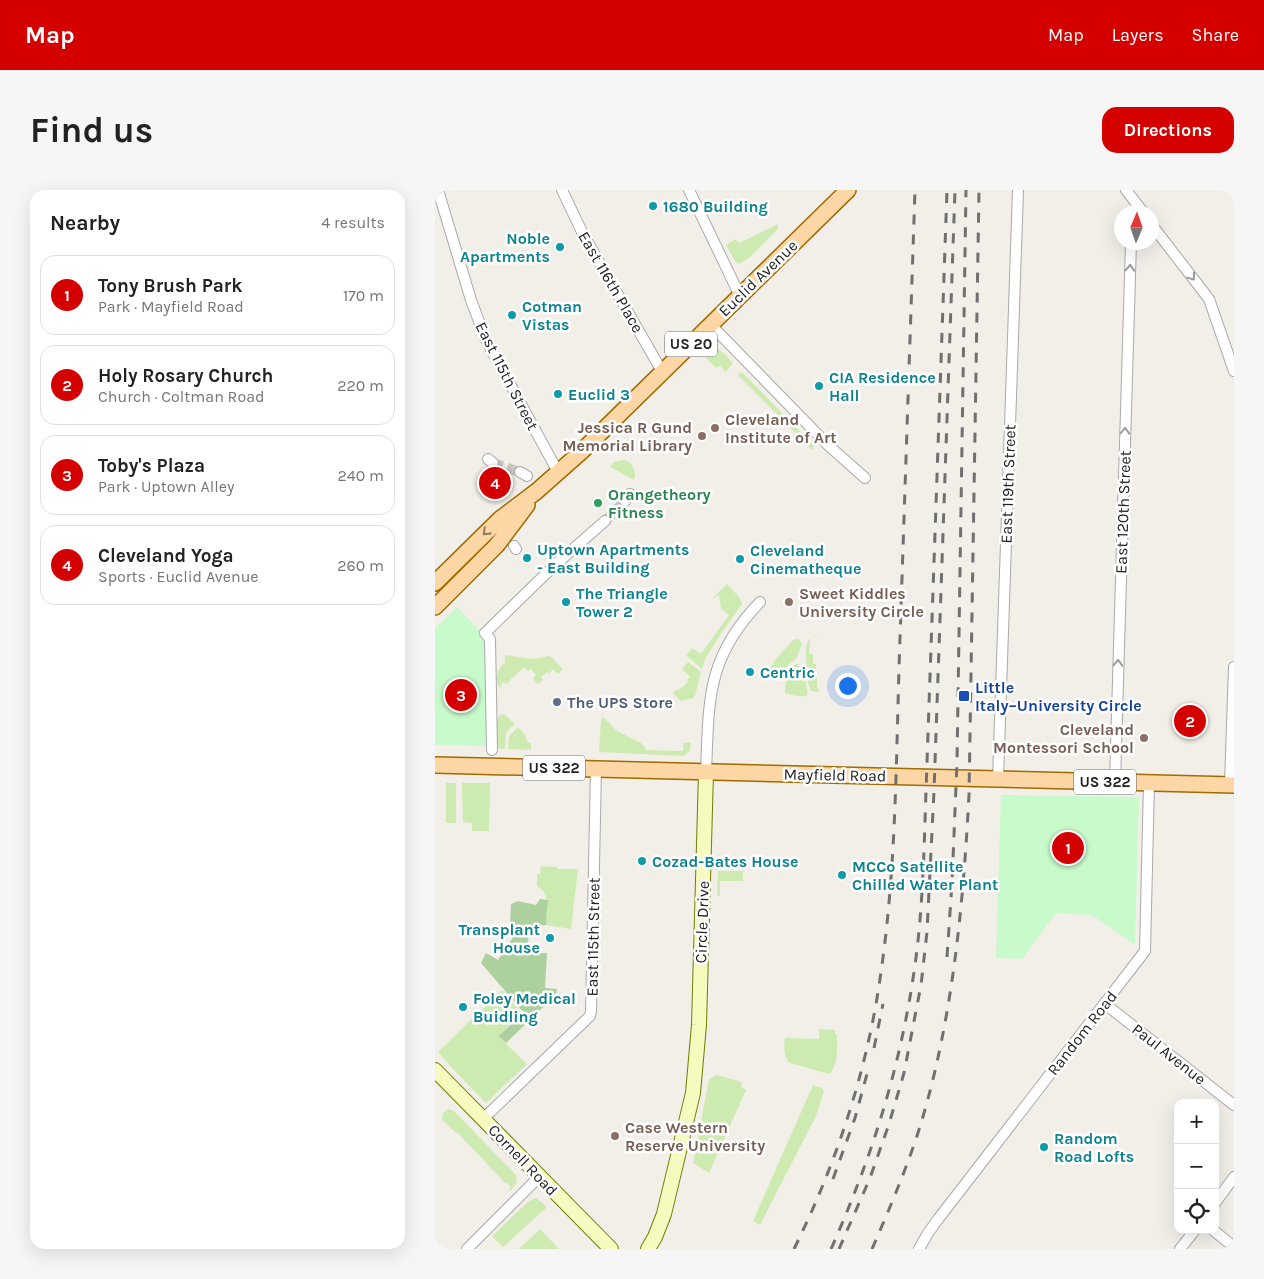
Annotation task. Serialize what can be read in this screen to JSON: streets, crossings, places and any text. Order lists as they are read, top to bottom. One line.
{"streets":{"main road":["Euclid Avenue","US 20","US 322","Mayfield Road"],"street":["East 116th Place","East 115th Street","East 119th Street","East 120th Street","Circle Drive","Random Road","Paul Avenue","Cornell Road"]},"crossings":[["Euclid Avenue","East 116th Place"],["Euclid Avenue","East 115th Street"],["East 115th Street","Mayfield Road"],["East 115th Street","Cornell Road"],["East 119th Street","Mayfield Road"],["East 120th Street","Mayfield Road"],["Mayfield Road","Circle Drive"],["Mayfield Road","Random Road"],["Random Road","Paul Avenue"]],"one_way":["East 120th Street"],"places":{"other":["1680 Building","Noble Apartments","Cotman Vistas","CIA Residence Hall","Euclid 3","Cleveland Institute of Art","Jessica R Gund Memorial Library","Orangetheory Fitness","Uptown Apartments - East Building","Cleveland Cinematheque","The Triangle Tower 2","Sweet Kiddles University Circle","Centric","The UPS Store","Cleveland Montessori School","Cozad-Bates House","MCCo Satellite Chilled Water Plant","Transplant House","Foley Medical Buidling","Case Western Reserve University","Random Road Lofts"],"transit":["Little Italy–University Circle"]},"north":"top","page":{"header":"Map","nav":["Map","Layers","Share"],"buttons":"Directions","title":"Find us","heading":["Nearby","4 results"],"list":[{"mark":"1","name":"Tony Brush Park","note":"Park · Mayfield Road","value":"170 m"},{"mark":"2","name":"Holy Rosary Church","note":"Church · Coltman Road","value":"220 m"},{"mark":"3","name":"Toby's Plaza","note":"Park · Uptown Alley","value":"240 m"},{"mark":"4","name":"Cleveland Yoga","note":"Sports · Euclid Avenue","value":"260 m"}],"pins":["4","3","2","1"],"map_buttons":["+","−"]}}
